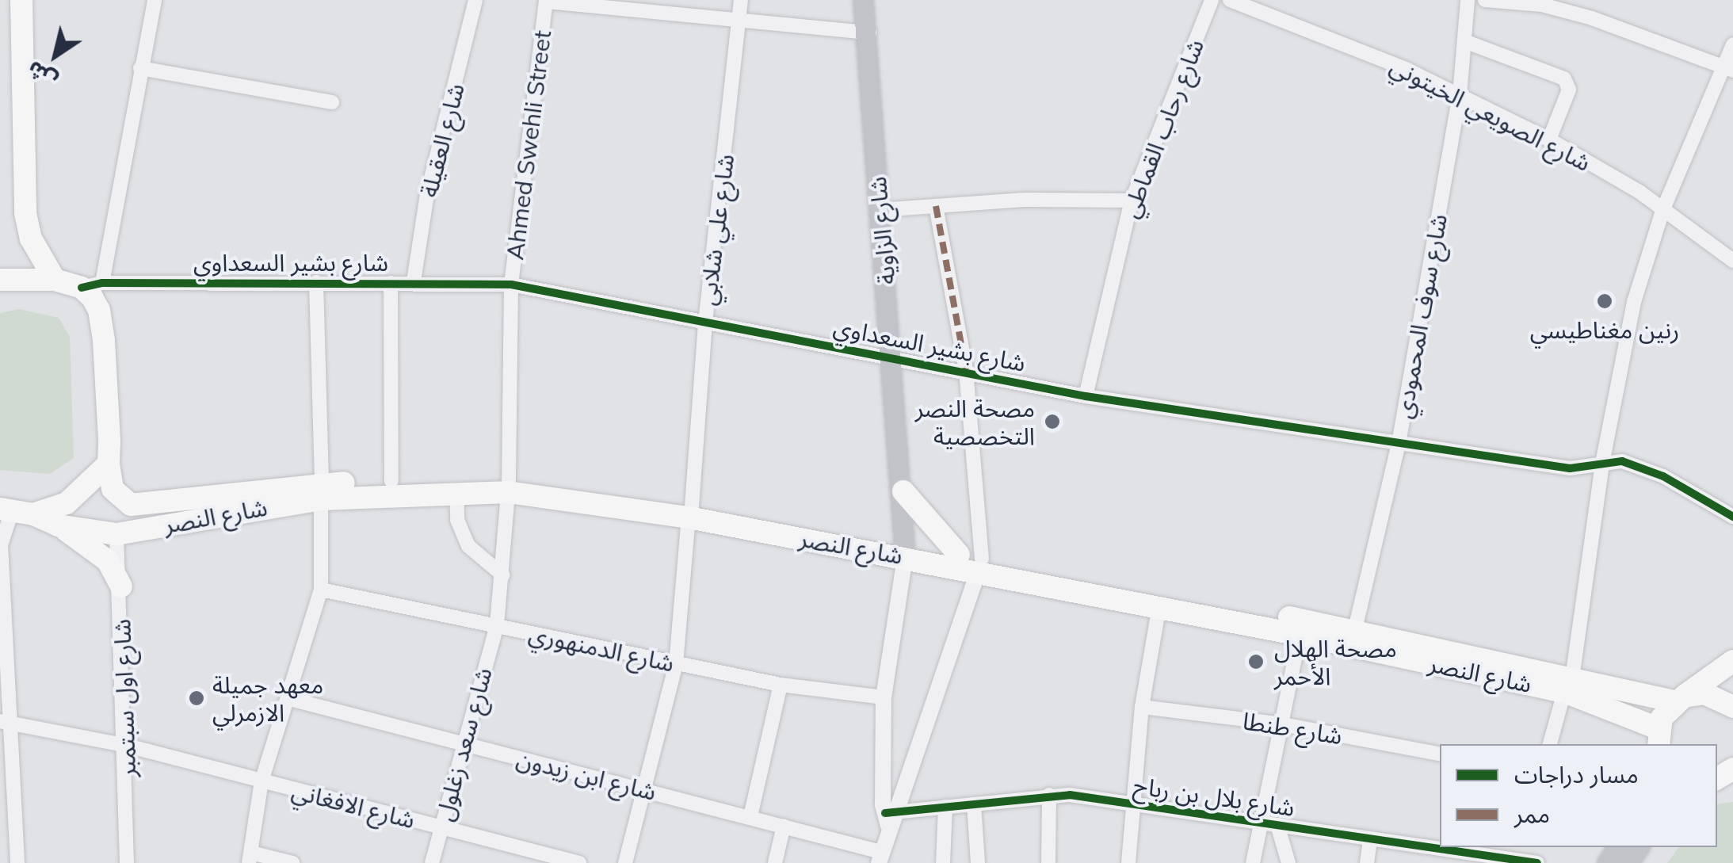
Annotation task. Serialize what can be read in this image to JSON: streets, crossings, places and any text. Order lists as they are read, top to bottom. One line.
{"streets":{"highway":["شارع النصر"],"main road":["شارع الزاوية"],"street":["شارع الصويعي الخيتوني","شارع رحاب القماطي","شارع العقيلة","Ahmed Swehli Street","شارع علي شلابي","شارع بشير السعداوي","شارع سوف المحمودي","شارع الدمنهوري","شارع اول سبتمبر","شارع طنطا","شارع سعد زغلول","شارع ابن زيدون","شارع بلال بن رباح","شارع الافغاني"]},"crossings":[["شارع الصويعي الخيتوني","شارع سوف المحمودي"],["شارع رحاب القماطي","شارع بشير السعداوي"],["شارع العقيلة","شارع بشير السعداوي"],["Ahmed Swehli Street","شارع بشير السعداوي"],["Ahmed Swehli Street","شارع النصر"],["Ahmed Swehli Street","شارع سعد زغلول"],["شارع علي شلابي","شارع بشير السعداوي"],["شارع علي شلابي","شارع النصر"],["شارع علي شلابي","شارع الدمنهوري"],["شارع علي شلابي","شارع ابن زيدون"],["شارع الزاوية","شارع بشير السعداوي"],["شارع الزاوية","شارع النصر"],["شارع بشير السعداوي","شارع سوف المحمودي"],["شارع سوف المحمودي","شارع النصر"],["شارع النصر","شارع اول سبتمبر"],["شارع الدمنهوري","شارع سعد زغلول"],["شارع اول سبتمبر","شارع الافغاني"],["شارع سعد زغلول","شارع ابن زيدون"],["شارع سعد زغلول","شارع الافغاني"]],"places":["رنين مغناطيسي","مصحة النصر التخصصية","مصحة الهلال الأحمر","معهد جميلة الازمرلي"],"legend":["مسار دراجات","ممر"],"north":"bottom left"}
